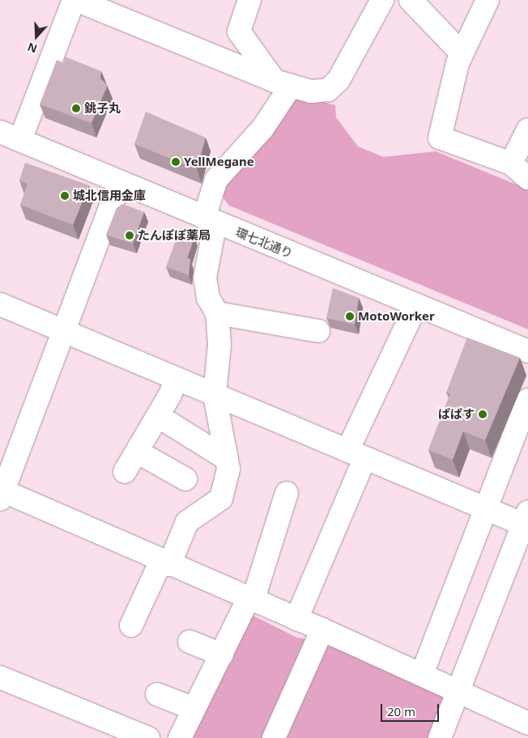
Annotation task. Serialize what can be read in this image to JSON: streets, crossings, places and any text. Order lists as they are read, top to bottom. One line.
{"streets":{"street":["環七北通り"]},"places":["銚子丸","YellMegane","城北信用金庫","たんぽぽ薬局","MotoWorker","ぱぱす"],"scale_bar":"20 m","north":"bottom"}
